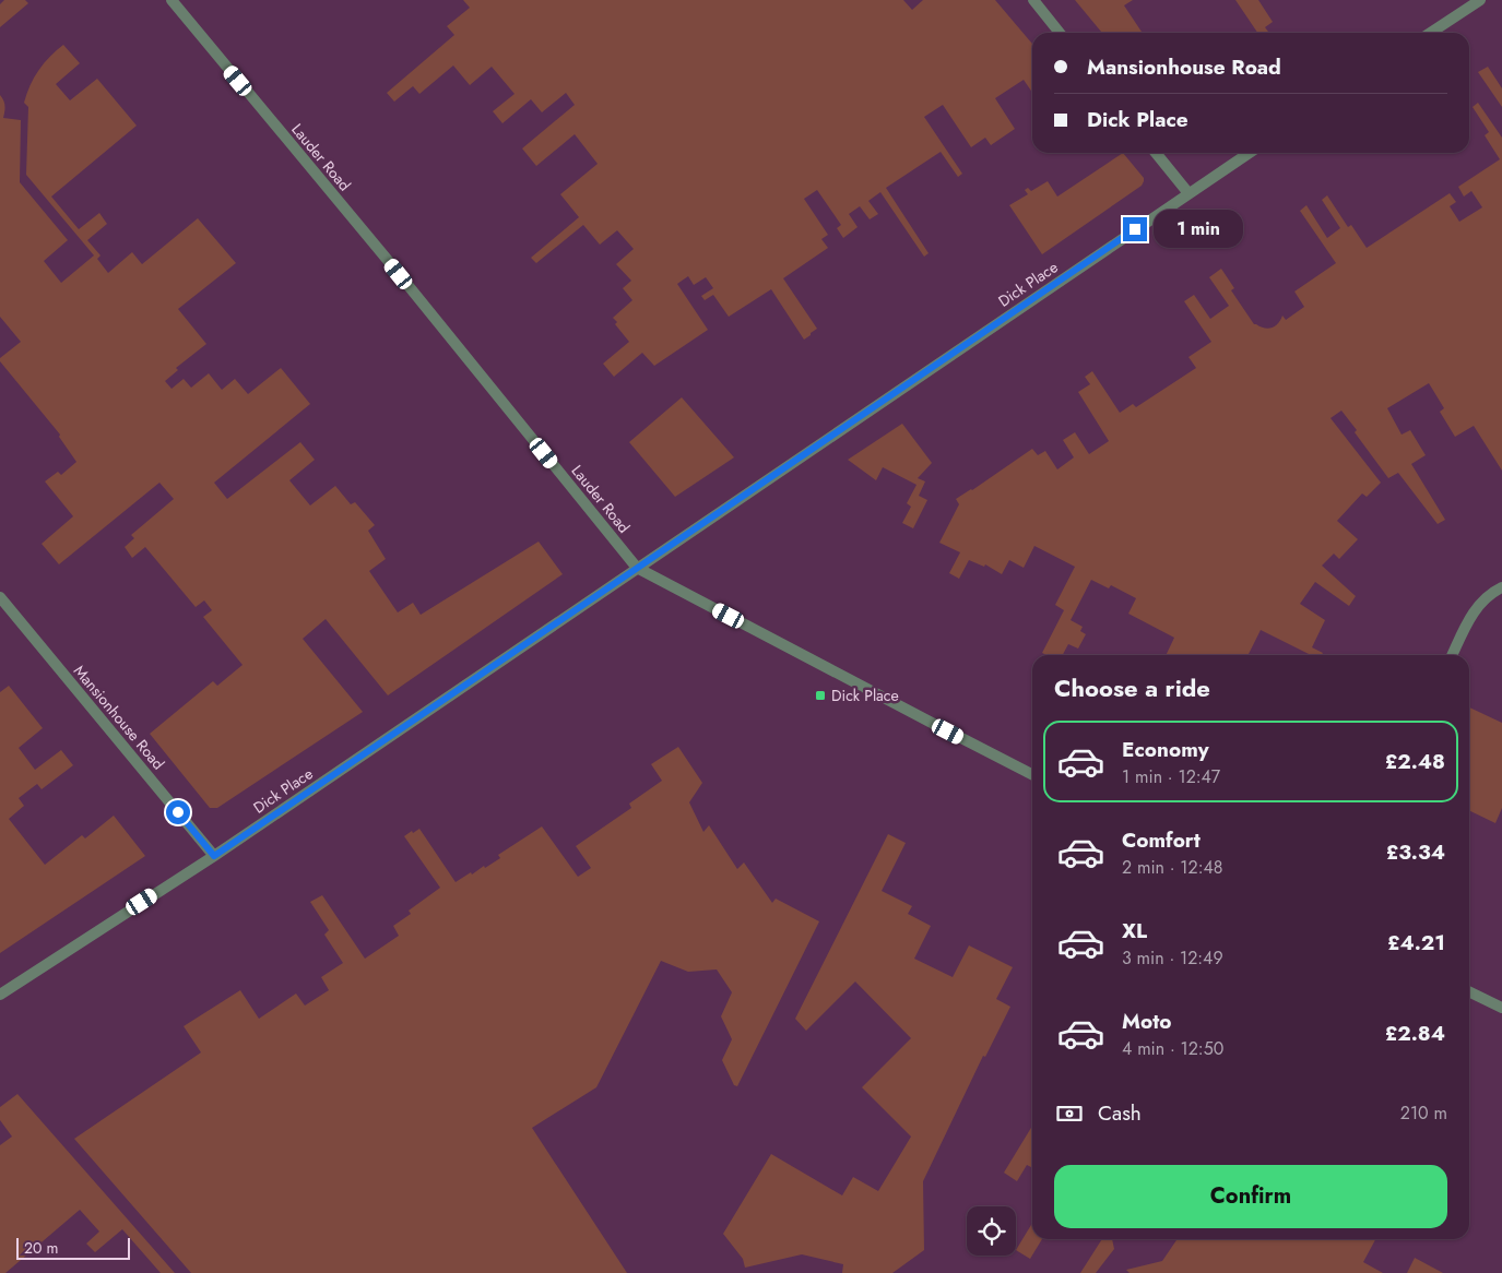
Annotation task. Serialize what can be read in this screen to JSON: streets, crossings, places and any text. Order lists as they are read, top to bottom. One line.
{"streets":{"street":["Lauder Road","Dick Place","Mansionhouse Road"]},"crossings":[["Lauder Road","Dick Place"],["Dick Place","Mansionhouse Road"]],"places":{"transit":["Dick Place"]},"scale_bar":"20 m","page":{"banner":["Mansionhouse Road","Dick Place"],"bubble":"1 min","heading":"Choose a ride","list":[{"name":"Economy","note":"1 min · 12:47","value":"£2.48"},{"name":"Comfort","note":"2 min · 12:48","value":"£3.34"},{"name":"XL","note":"3 min · 12:49","value":"£4.21"},{"name":"Moto","note":"4 min · 12:50","value":"£2.84"}],"pay":["Cash","210 m"],"buttons":"Confirm","scale":"20 m"}}
